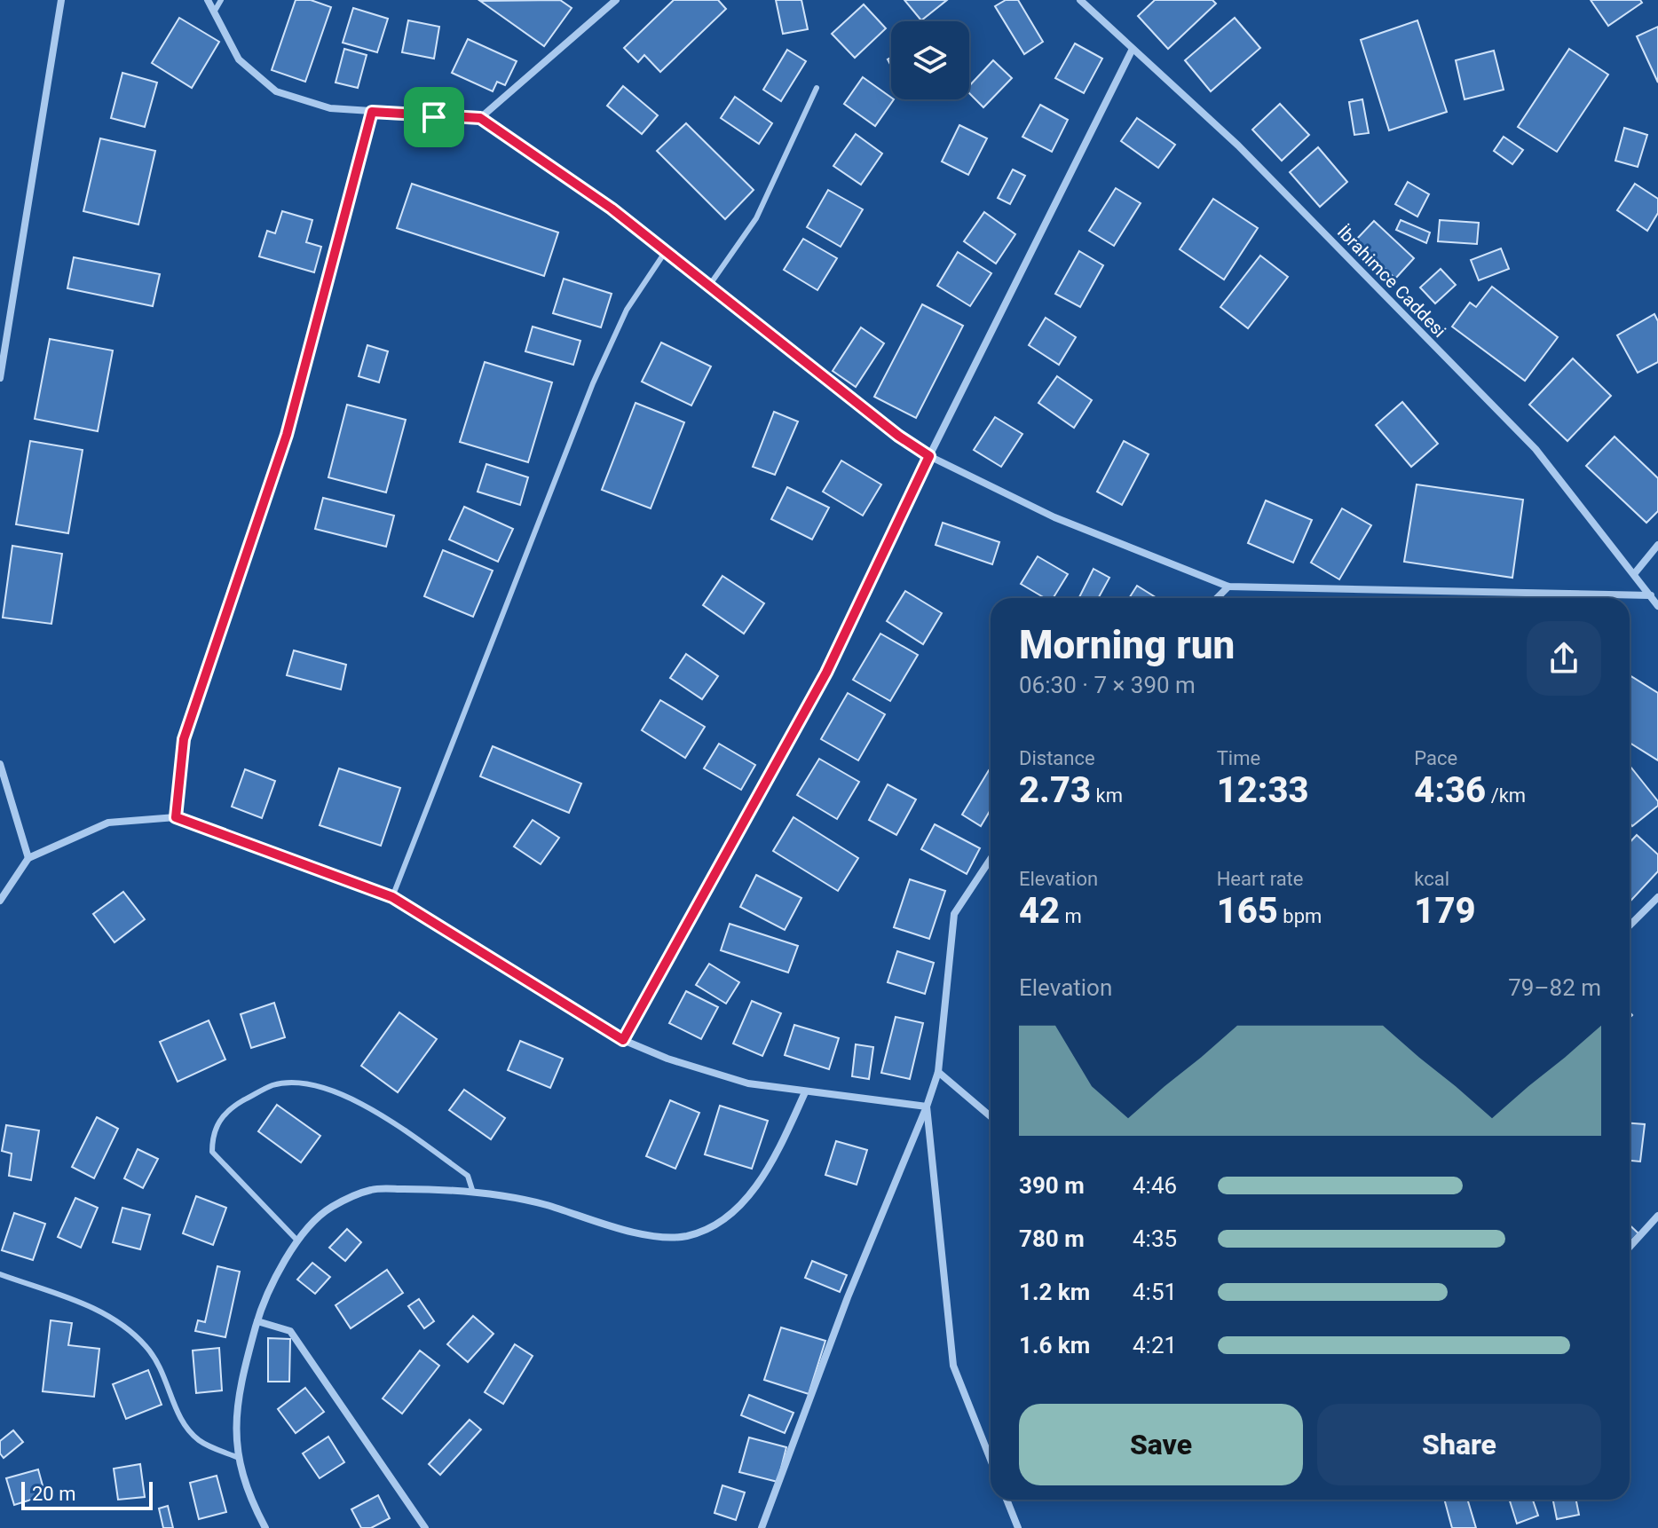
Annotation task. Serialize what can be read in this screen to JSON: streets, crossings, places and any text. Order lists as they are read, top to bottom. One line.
{"streets":{"street":["İbrahimce Caddesi"]},"scale_bar":"20 m","page":{"heading":["Morning run","06:30 · 7 × 390 m"],"stats":[["Distance","2.73 km"],["Time","12:33"],["Pace","4:36 /km"],["Elevation","42 m"],["Heart rate","165 bpm"],["kcal","179"]],"chart":["Elevation","79–82 m"],"list":[{"name":"390 m","note":"4:46"},{"name":"780 m","note":"4:35"},{"name":"1.2 km","note":"4:51"},{"name":"1.6 km","note":"4:21"}],"buttons":["Save","Share"],"scale":"20 m"}}
